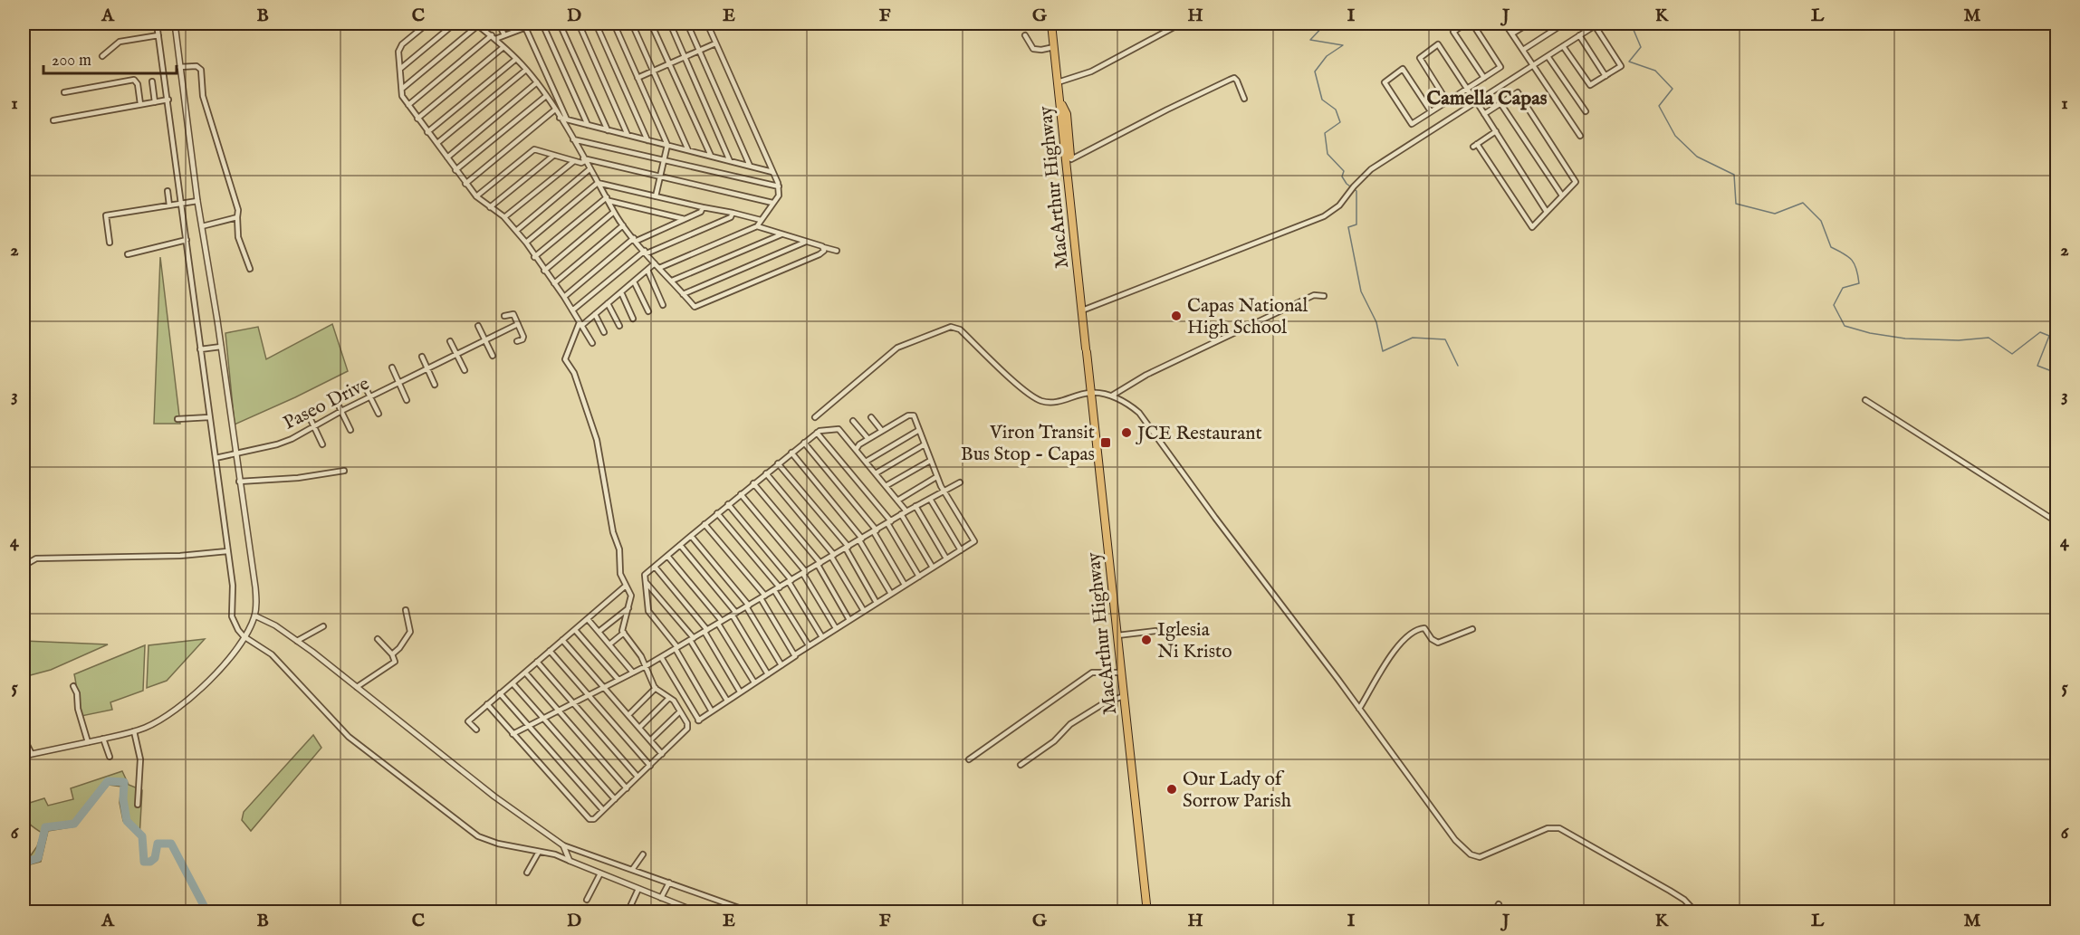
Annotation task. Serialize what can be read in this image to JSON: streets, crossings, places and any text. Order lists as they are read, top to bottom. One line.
{"streets":{"highway":["MacArthur Highway"],"street":["Paseo Drive"]},"districts":["Camella Capas"],"places":{"other":["Capas National High School","JCE Restaurant","Iglesia Ni Kristo","Our Lady of Sorrow Parish"],"transit":["Viron Transit Bus Stop - Capas"]},"scale_bar":"200 m","grid":{"columns":["A","B","C","D","E","F","G","H","I","J","K","L","M"],"rows":["1","2","3","4","5","6"]}}
